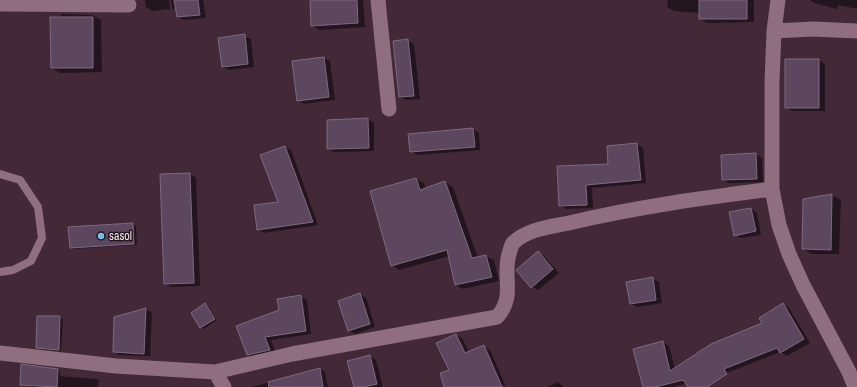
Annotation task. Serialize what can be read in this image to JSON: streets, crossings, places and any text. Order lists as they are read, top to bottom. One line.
{"places":["sasol"]}
